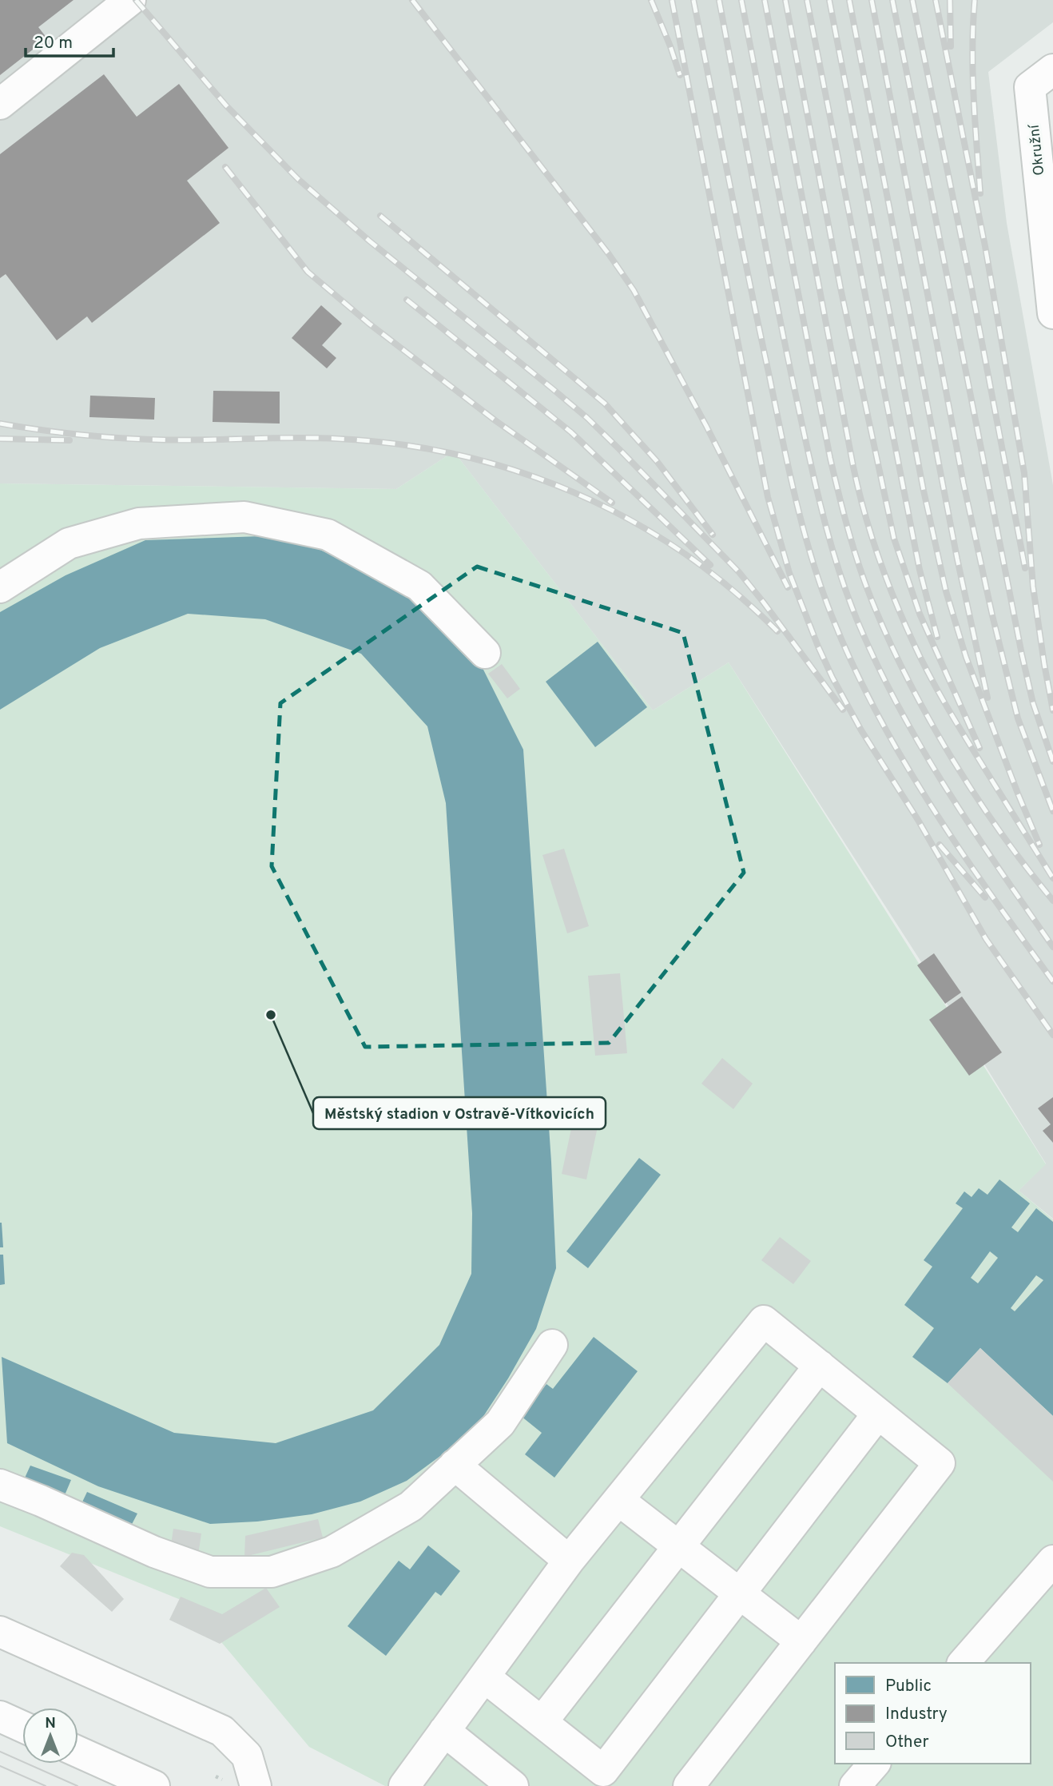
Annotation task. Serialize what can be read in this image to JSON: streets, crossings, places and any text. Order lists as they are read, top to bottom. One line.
{"streets":{"street":["Okružní"]},"places":["Městský stadion v Ostravě-Vítkovicích"],"legend":["Public","Industry","Other"],"scale_bar":"20 m","north":"top"}
